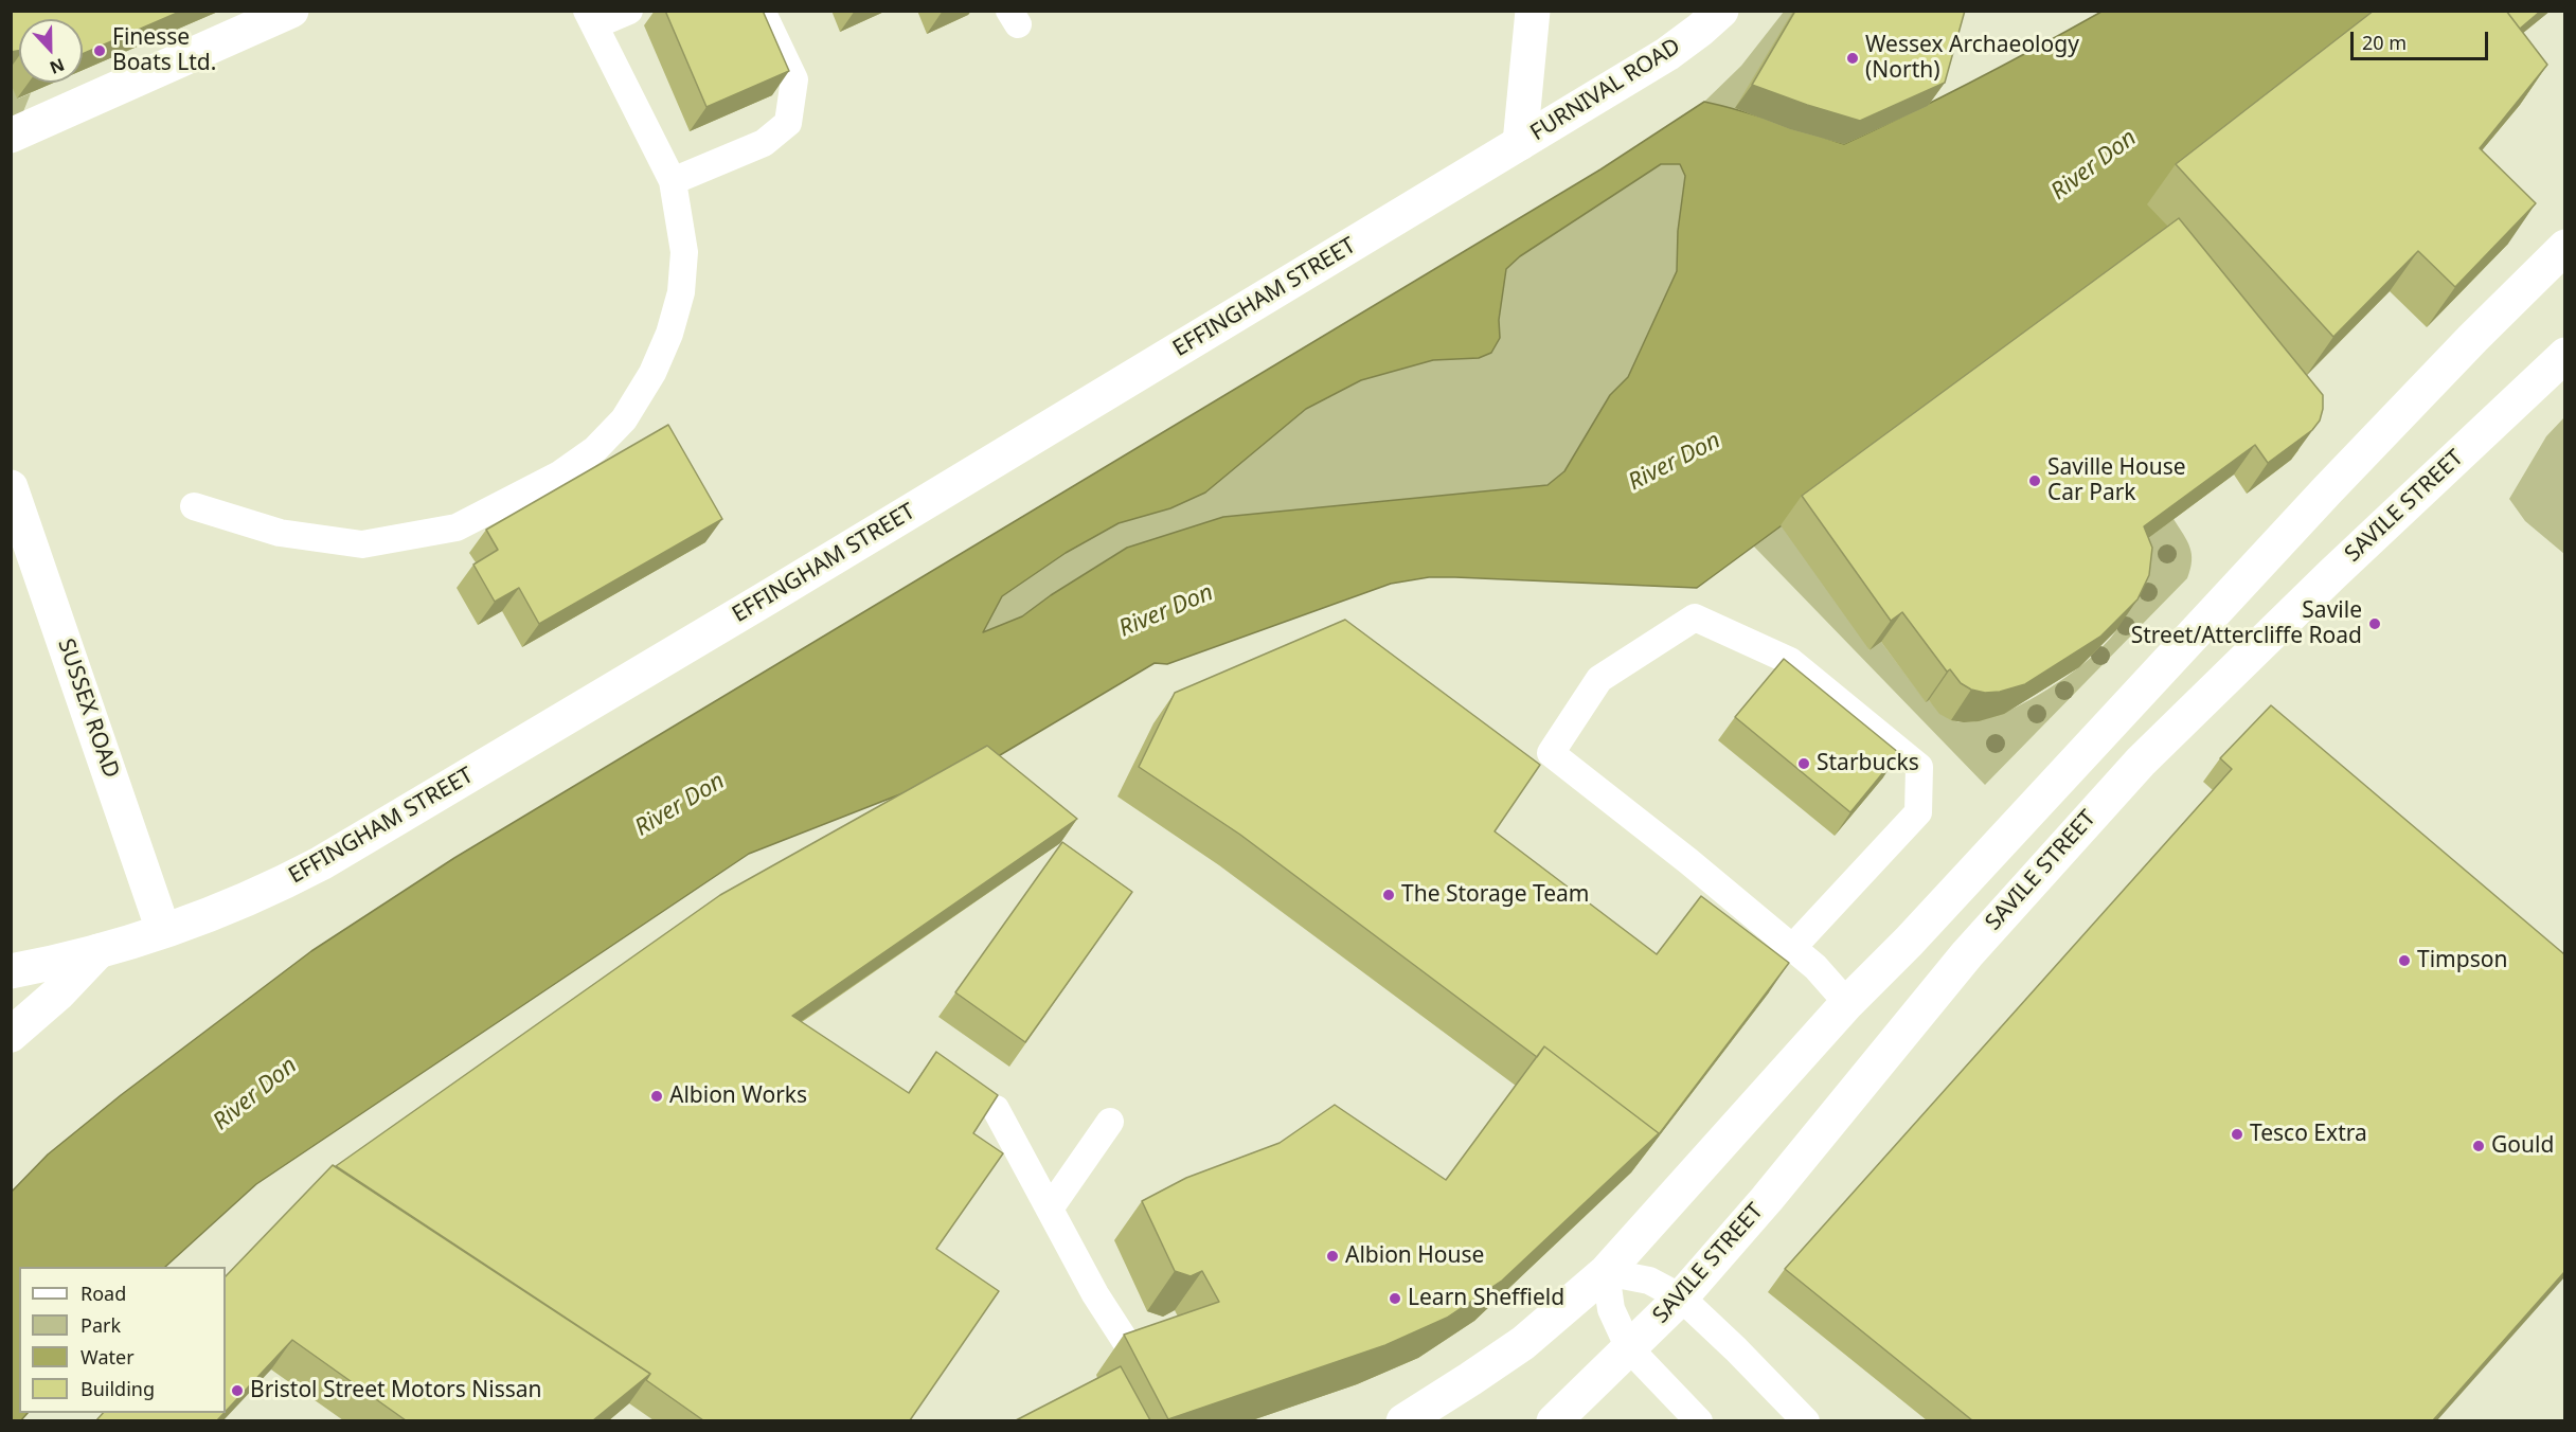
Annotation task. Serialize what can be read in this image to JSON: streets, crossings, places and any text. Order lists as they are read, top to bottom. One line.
{"streets":{"main road":["FURNIVAL ROAD","EFFINGHAM STREET","SAVILE STREET","SUSSEX ROAD"]},"crossings":[["FURNIVAL ROAD","EFFINGHAM STREET"],["EFFINGHAM STREET","SUSSEX ROAD"]],"water":["River Don"],"places":["Finesse Boats Ltd.","Wessex Archaeology (North)","Saville House Car Park","Savile Street/Attercliffe Road","Starbucks","The Storage Team","Timpson","Albion Works","Tesco Extra","Gould","Albion House","Learn Sheffield","Bristol Street Motors Nissan"],"legend":["Road","Park","Water","Building"],"scale_bar":"20 m","north":"bottom"}
